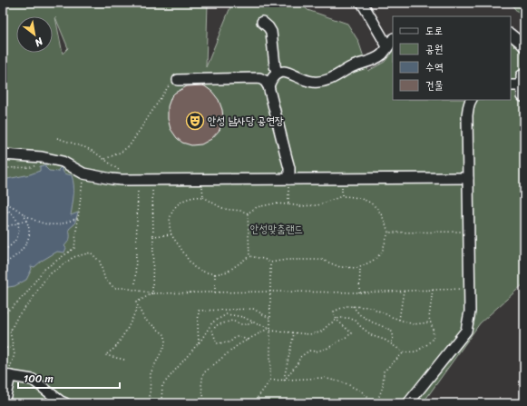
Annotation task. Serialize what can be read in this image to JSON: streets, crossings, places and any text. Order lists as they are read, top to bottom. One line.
{"parks":["안성맞춤랜드"],"places":{"theatre":["안성 남사당 공연장"]},"legend":["도로","공원","수역","건물"],"scale_bar":"100 m","north":"bottom right"}
